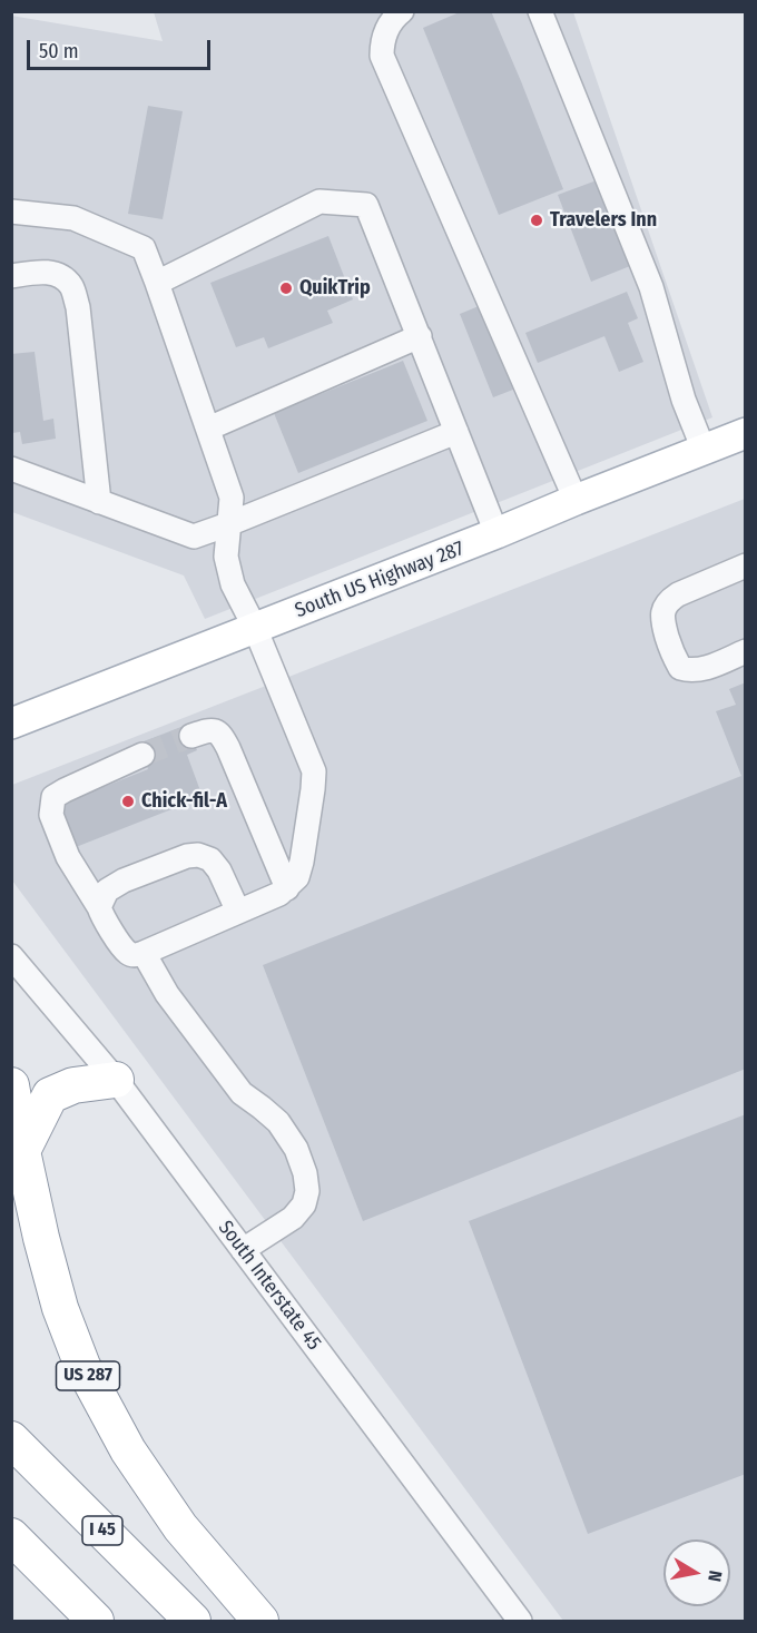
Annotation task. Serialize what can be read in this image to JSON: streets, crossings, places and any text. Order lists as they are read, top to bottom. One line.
{"streets":{"highway":["US 287","I 45"],"main road":["South US Highway 287"],"street":["South Interstate 45"]},"places":["Travelers Inn","QuikTrip","Chick-fil-A"],"scale_bar":"50 m","north":"right"}
